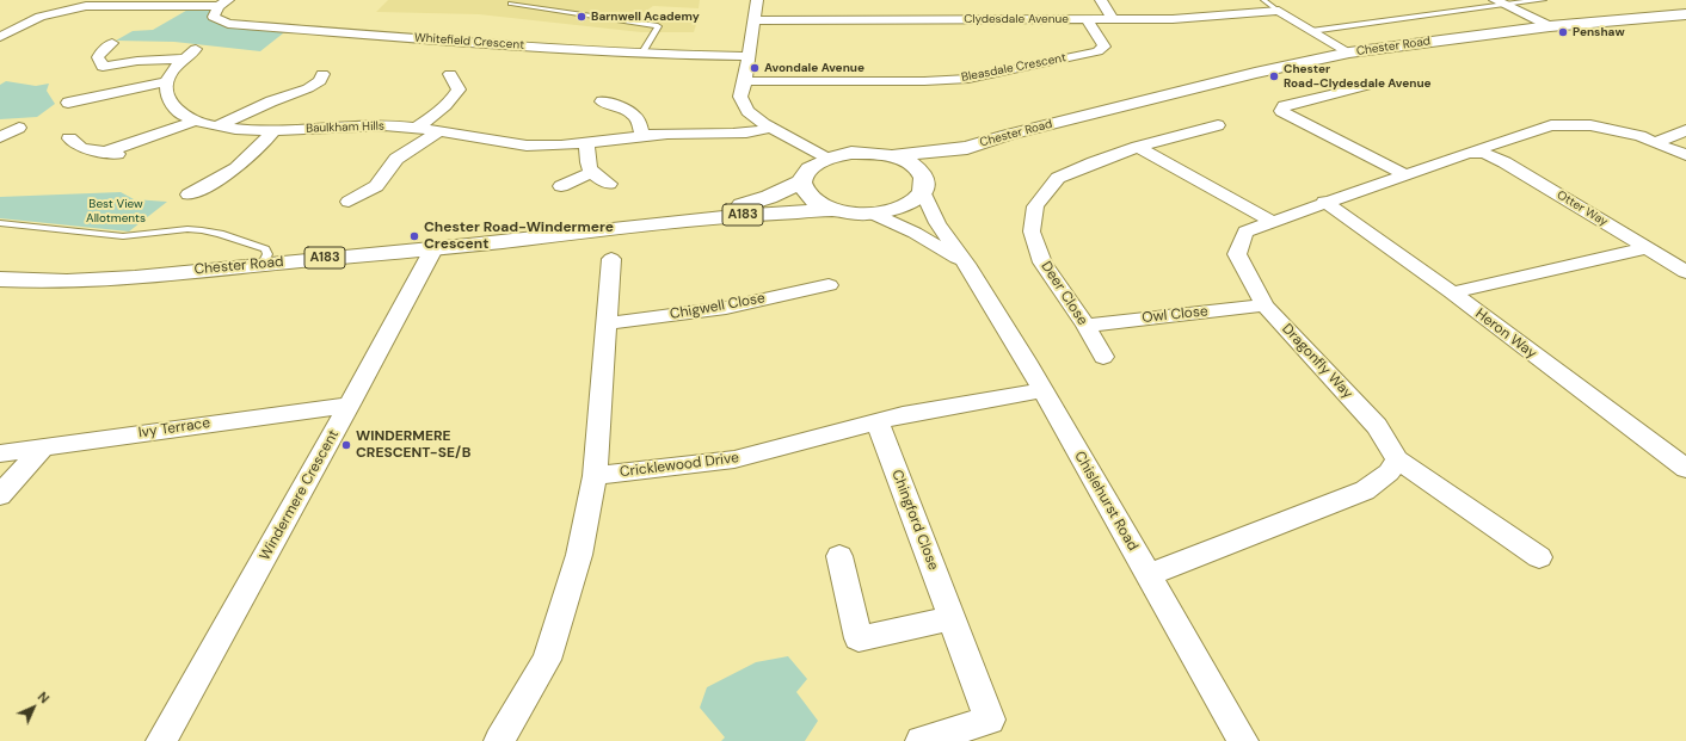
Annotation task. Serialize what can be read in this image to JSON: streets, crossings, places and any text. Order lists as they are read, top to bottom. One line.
{"streets":{"main road":["Chester Road","A183"],"street":["Clydesdale Avenue","Whitefield Crescent","Bleasdale Crescent","Baulkham Hills","Otter Way","Deer Close","Chigwell Close","Owl Close","Heron Way","Dragonfly Way","Ivy Terrace","Cricklewood Drive","Windermere Crescent","Chislehurst Road","Chingford Close"]},"crossings":[["Clydesdale Avenue","Bleasdale Crescent"],["Chester Road","Windermere Crescent"],["Otter Way","Dragonfly Way"],["Deer Close","Owl Close"],["Owl Close","Dragonfly Way"],["Heron Way","Dragonfly Way"],["Ivy Terrace","Windermere Crescent"],["Cricklewood Drive","Chislehurst Road"],["Cricklewood Drive","Chingford Close"]],"parks":["Best View Allotments"],"places":["Barnwell Academy","Penshaw","Avondale Avenue","Chester Road-Clydesdale Avenue","Chester Road-Windermere Crescent","WINDERMERE CRESCENT-SE/B"],"north":"top right"}
